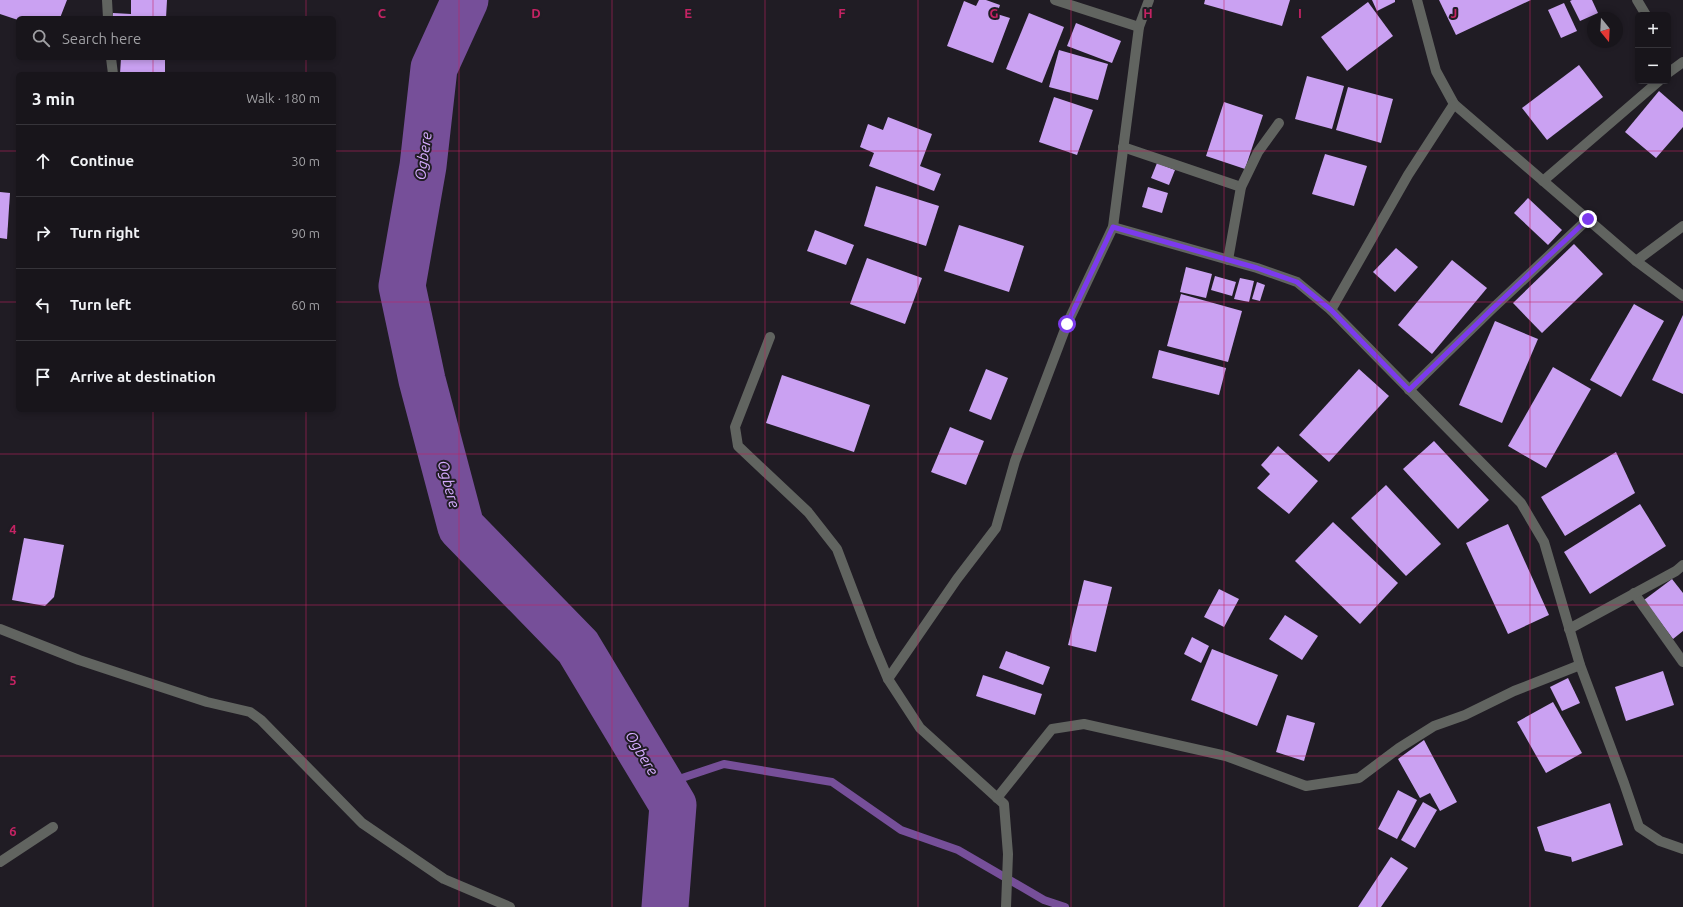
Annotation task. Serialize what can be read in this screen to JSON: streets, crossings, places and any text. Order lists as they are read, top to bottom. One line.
{"water":["Ogbere"],"north":"bottom","page":{"map_buttons":["+","−"],"search":"Search here","heading":["3 min","Walk · 180 m"],"list":[["Continue","30 m"],["Turn right","90 m"],["Turn left","60 m"],"Arrive at destination"]},"grid":{"columns":["C","D","E","F","G","H","I","J"],"rows":["4","5","6"]}}
